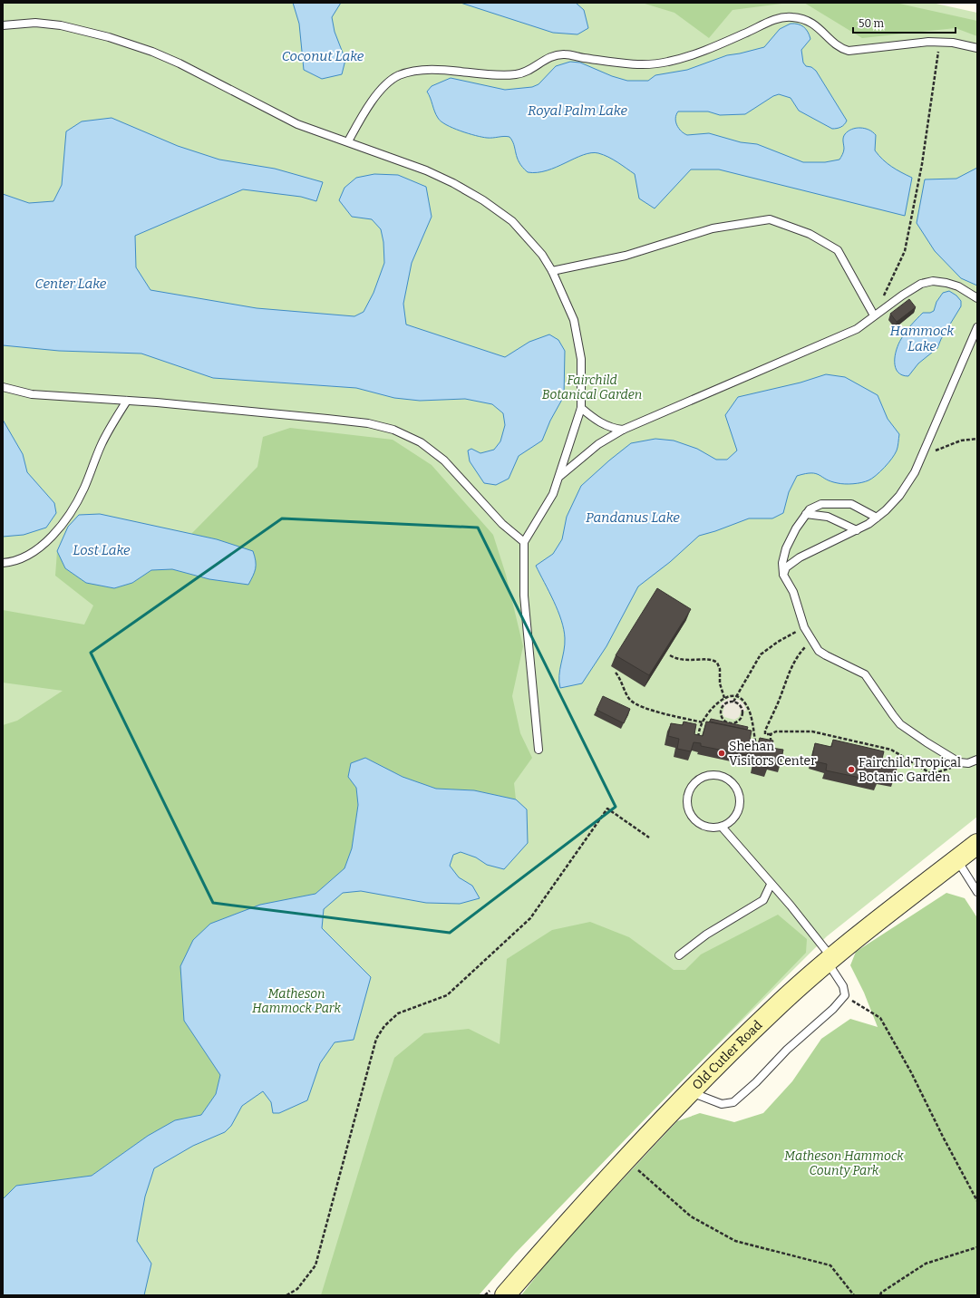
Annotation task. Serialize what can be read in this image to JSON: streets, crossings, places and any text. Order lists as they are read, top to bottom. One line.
{"streets":{"main road":["Old Cutler Road"]},"water":["Coconut Lake","Royal Palm Lake","Center Lake","Hammock Lake","Pandanus Lake","Lost Lake"],"parks":["Fairchild Botanical Garden","Matheson Hammock Park","Matheson Hammock County Park"],"places":["Shehan Visitors Center","Fairchild Tropical Botanic Garden"],"scale_bar":"50 m"}
